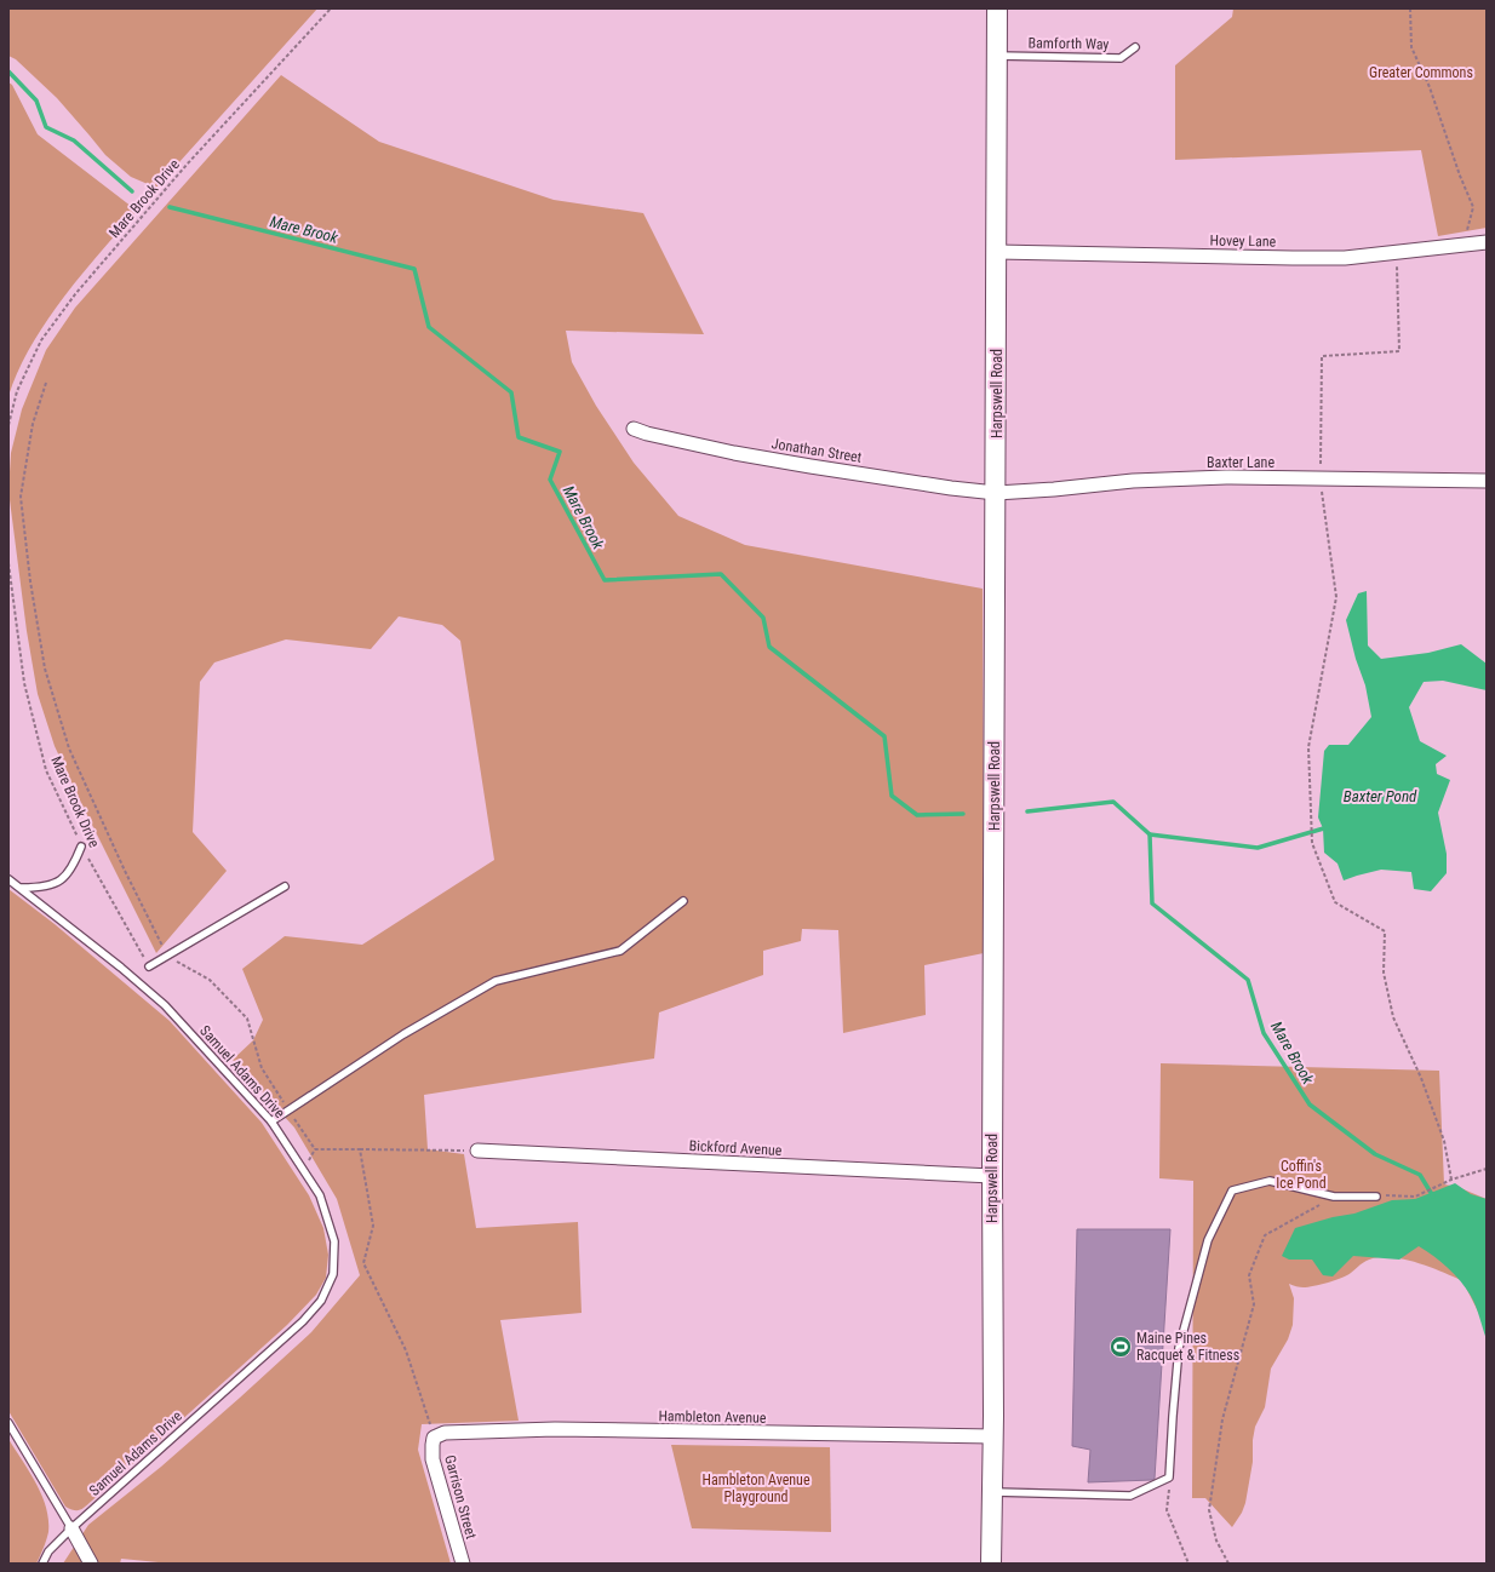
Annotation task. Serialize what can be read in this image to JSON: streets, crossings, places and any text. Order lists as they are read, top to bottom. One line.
{"streets":{"main road":["Harpswell Road"],"street":["Hovey Lane","Jonathan Street","Baxter Lane","Bickford Avenue","Hambleton Avenue","Garrison Street"],"lane":["Bamforth Way","Samuel Adams Drive"],"path":["Mare Brook Drive"]},"crossings":[["Bamforth Way","Harpswell Road"],["Hovey Lane","Harpswell Road"],["Harpswell Road","Jonathan Street"],["Harpswell Road","Baxter Lane"],["Harpswell Road","Bickford Avenue"],["Harpswell Road","Hambleton Avenue"],["Jonathan Street","Baxter Lane"],["Hambleton Avenue","Garrison Street"]],"water":["Mare Brook","Baxter Pond"],"parks":["Greater Commons","Coffin's Ice Pond","Hambleton Avenue Playground"],"places":{"sports":["Maine Pines Racquet & Fitness"]}}
